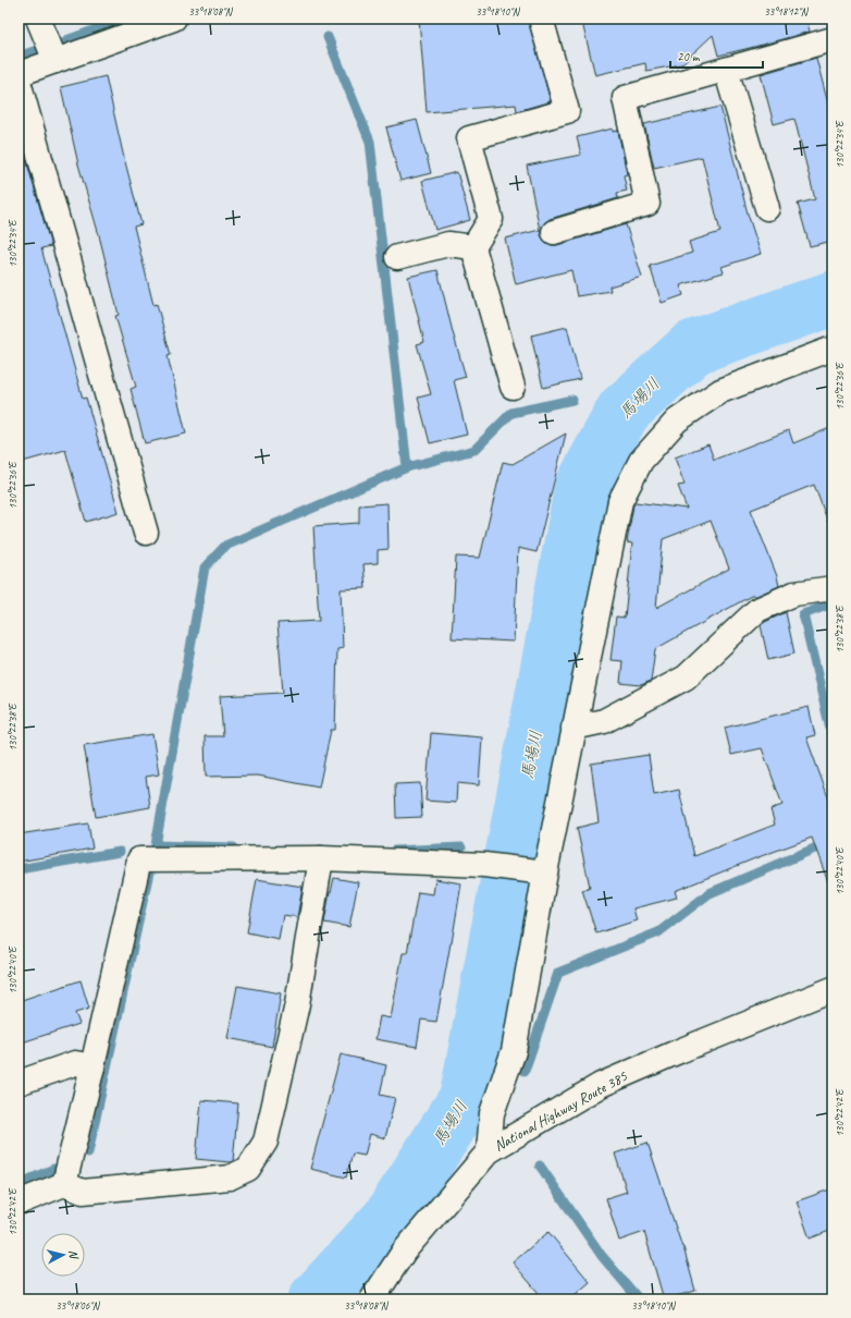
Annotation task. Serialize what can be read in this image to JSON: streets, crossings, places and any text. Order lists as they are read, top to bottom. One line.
{"streets":{"main road":["National Highway Route 385"]},"water":["馬場川"],"scale_bar":"20 m","north":"right","coordinates":["33°18'08\"N","33°18'10\"N","33°18'12\"N","130°22'34\"E","130°22'36\"E","130°22'38\"E","130°22'40\"E","130°22'42\"E","33°18'06\"N"]}
